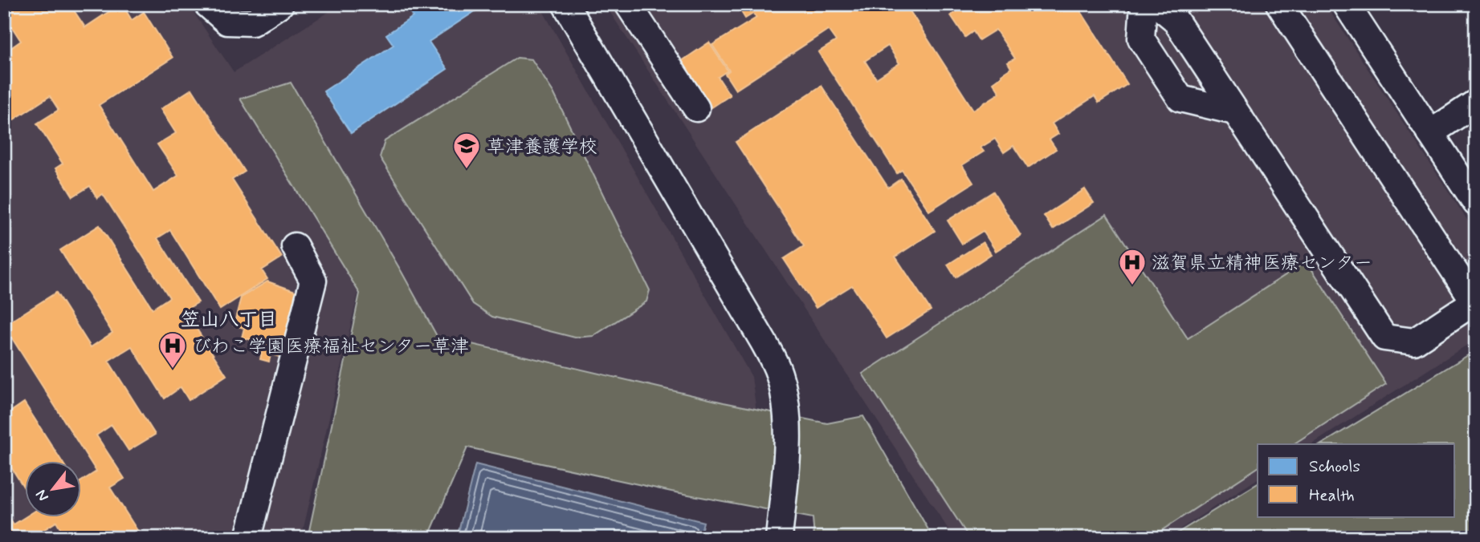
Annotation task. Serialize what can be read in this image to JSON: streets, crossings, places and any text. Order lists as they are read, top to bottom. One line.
{"districts":["笠山八丁目"],"places":{"school or university":["草津養護学校"],"hospital":["滋賀県立精神医療センター","びわこ学園医療福祉センター草津"]},"legend":["Schools","Health"],"north":"bottom left"}
